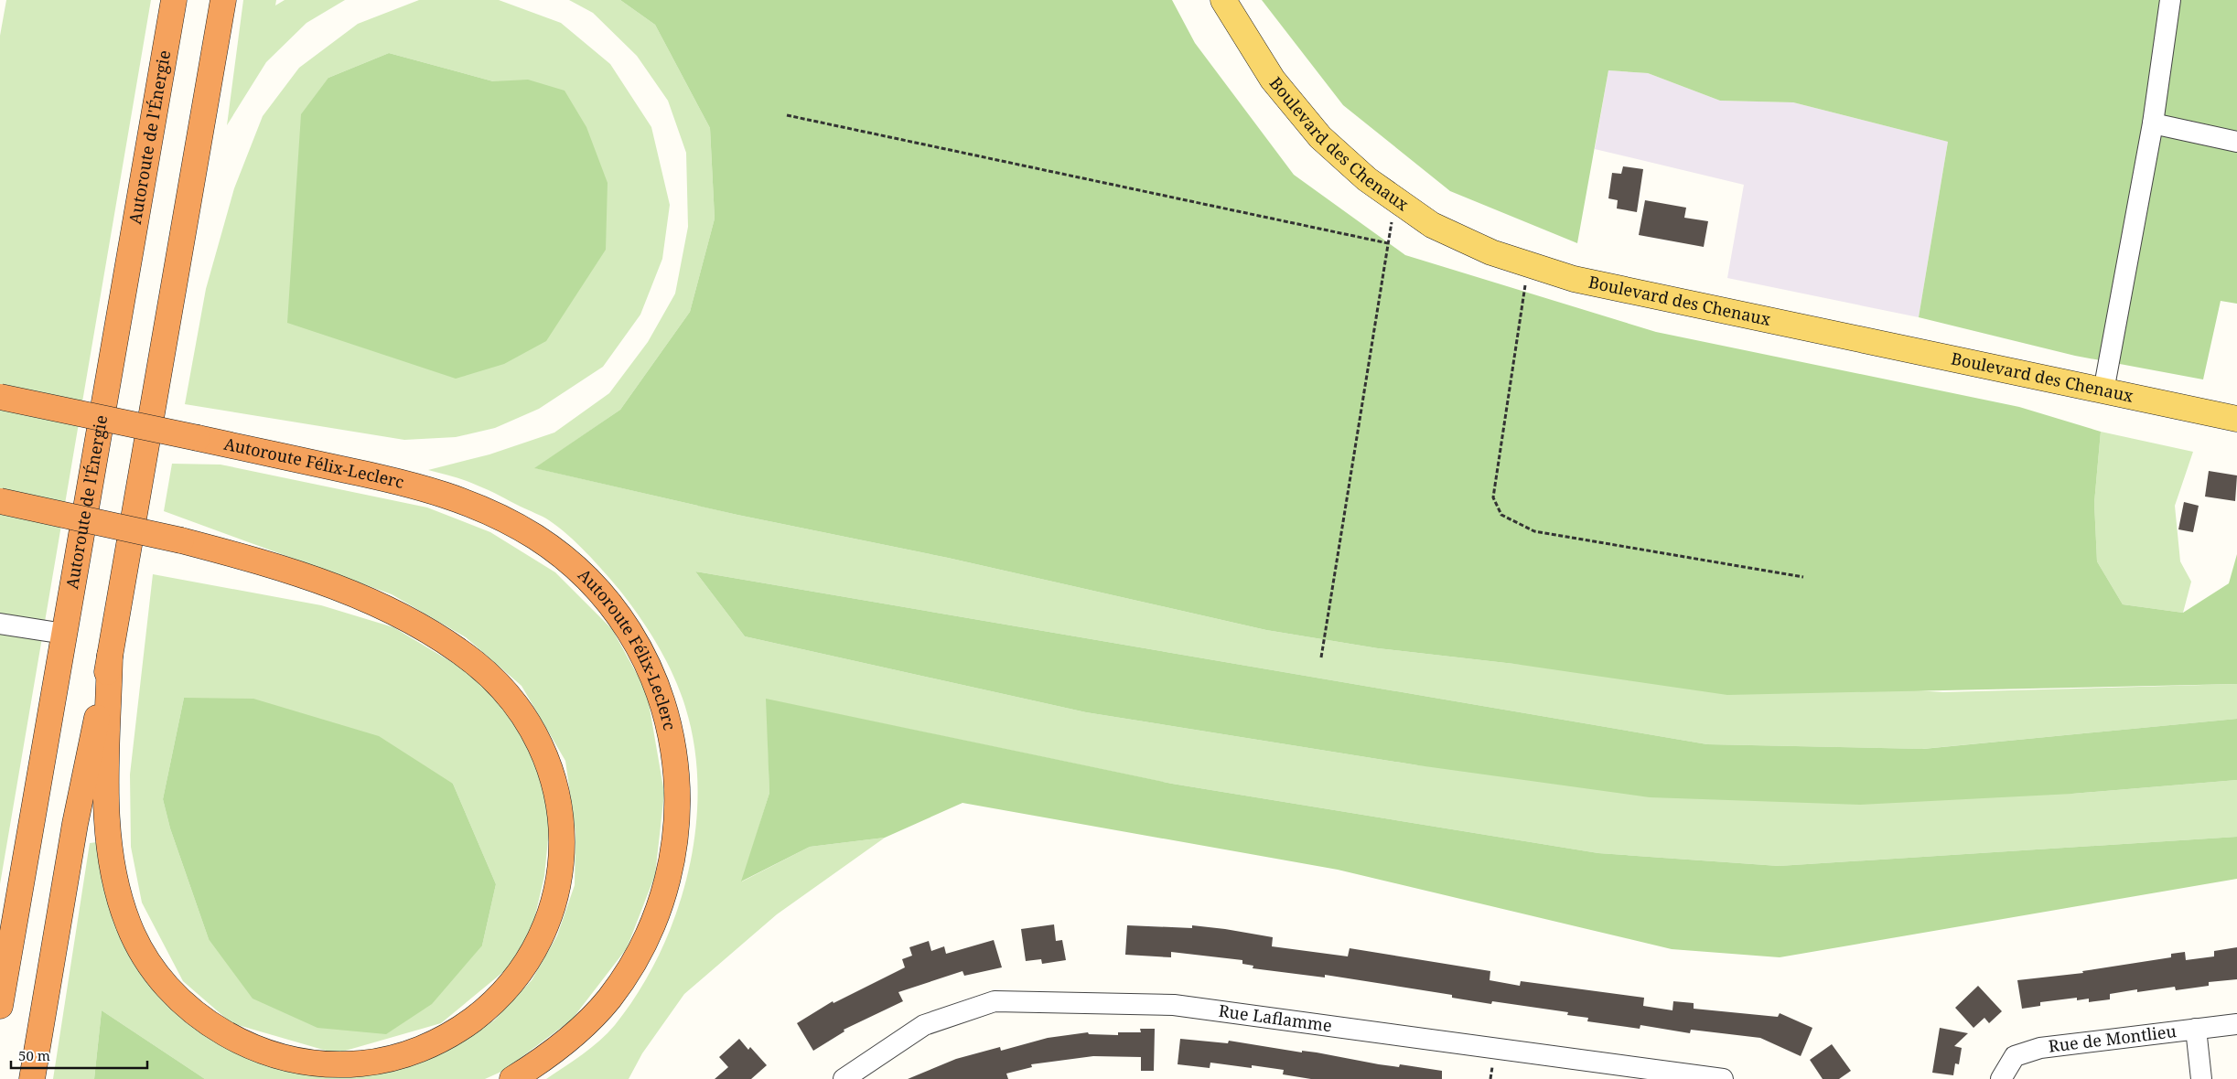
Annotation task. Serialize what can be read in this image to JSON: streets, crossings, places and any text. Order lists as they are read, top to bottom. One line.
{"streets":{"highway":["Autoroute de l'Énergie","Autoroute Félix-Leclerc"],"main road":["Boulevard des Chenaux"],"street":["Rue Laflamme","Rue de Montlieu"]},"scale_bar":"50 m"}
